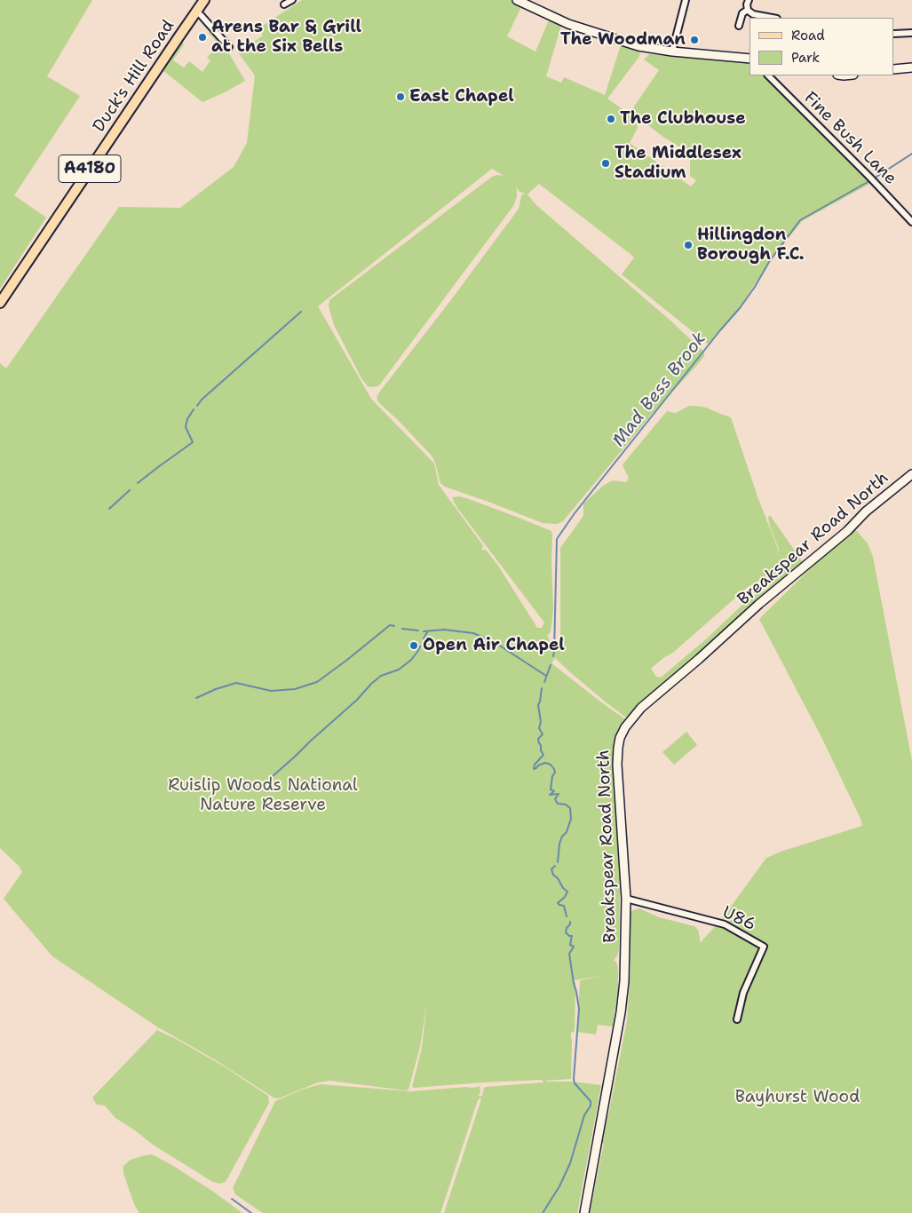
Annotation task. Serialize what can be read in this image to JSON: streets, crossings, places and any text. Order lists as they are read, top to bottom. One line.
{"streets":{"main road":["Duck's Hill Road","A4180"],"street":["Fine Bush Lane","Breakspear Road North","U86"]},"crossings":[["Breakspear Road North","U86"]],"water":["Mad Bess Brook"],"parks":["Ruislip Woods National Nature Reserve","Bayhurst Wood"],"places":["Arens Bar & Grill at the Six Bells","The Woodman","East Chapel","The Clubhouse","The Middlesex Stadium","Hillingdon Borough F.C.","Open Air Chapel"],"legend":["Road","Park"]}
